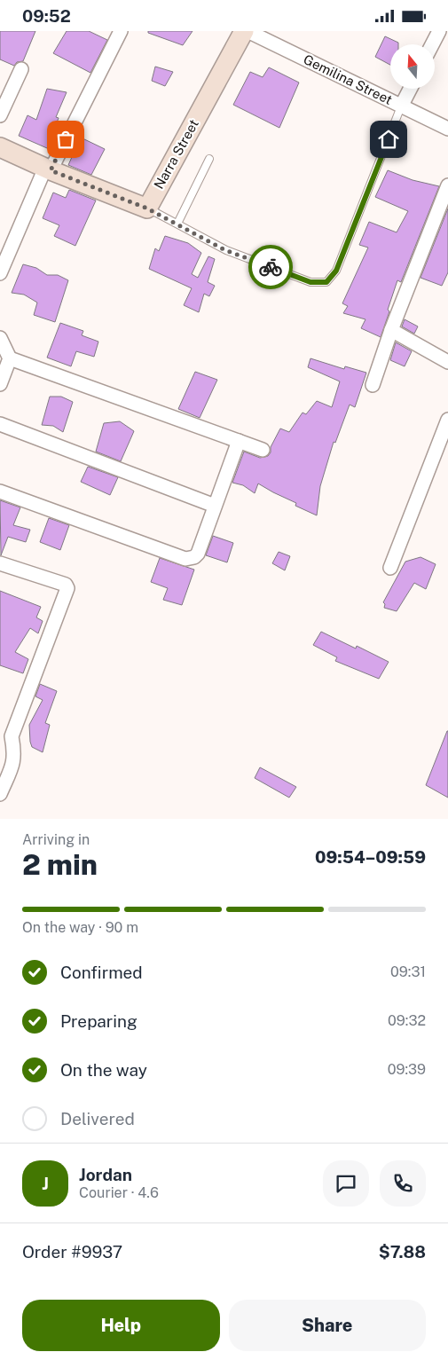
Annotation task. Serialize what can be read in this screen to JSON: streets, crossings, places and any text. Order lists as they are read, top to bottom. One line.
{"streets":{"street":["Gemilina Street","Narra Street"]},"crossings":[["Gemilina Street","Narra Street"]],"north":"top","page":{"status":"09:52","heading":["2 min","Arriving in","09:54–09:59"],"panel":["Jordan","Courier · 4.6","Order #9937","$7.88"],"bar":"On the way · 90 m","list":[["Confirmed","09:31"],["Preparing","09:32"],["On the way","09:39"],"Delivered"],"round":"J","buttons":["Help","Share"]}}
